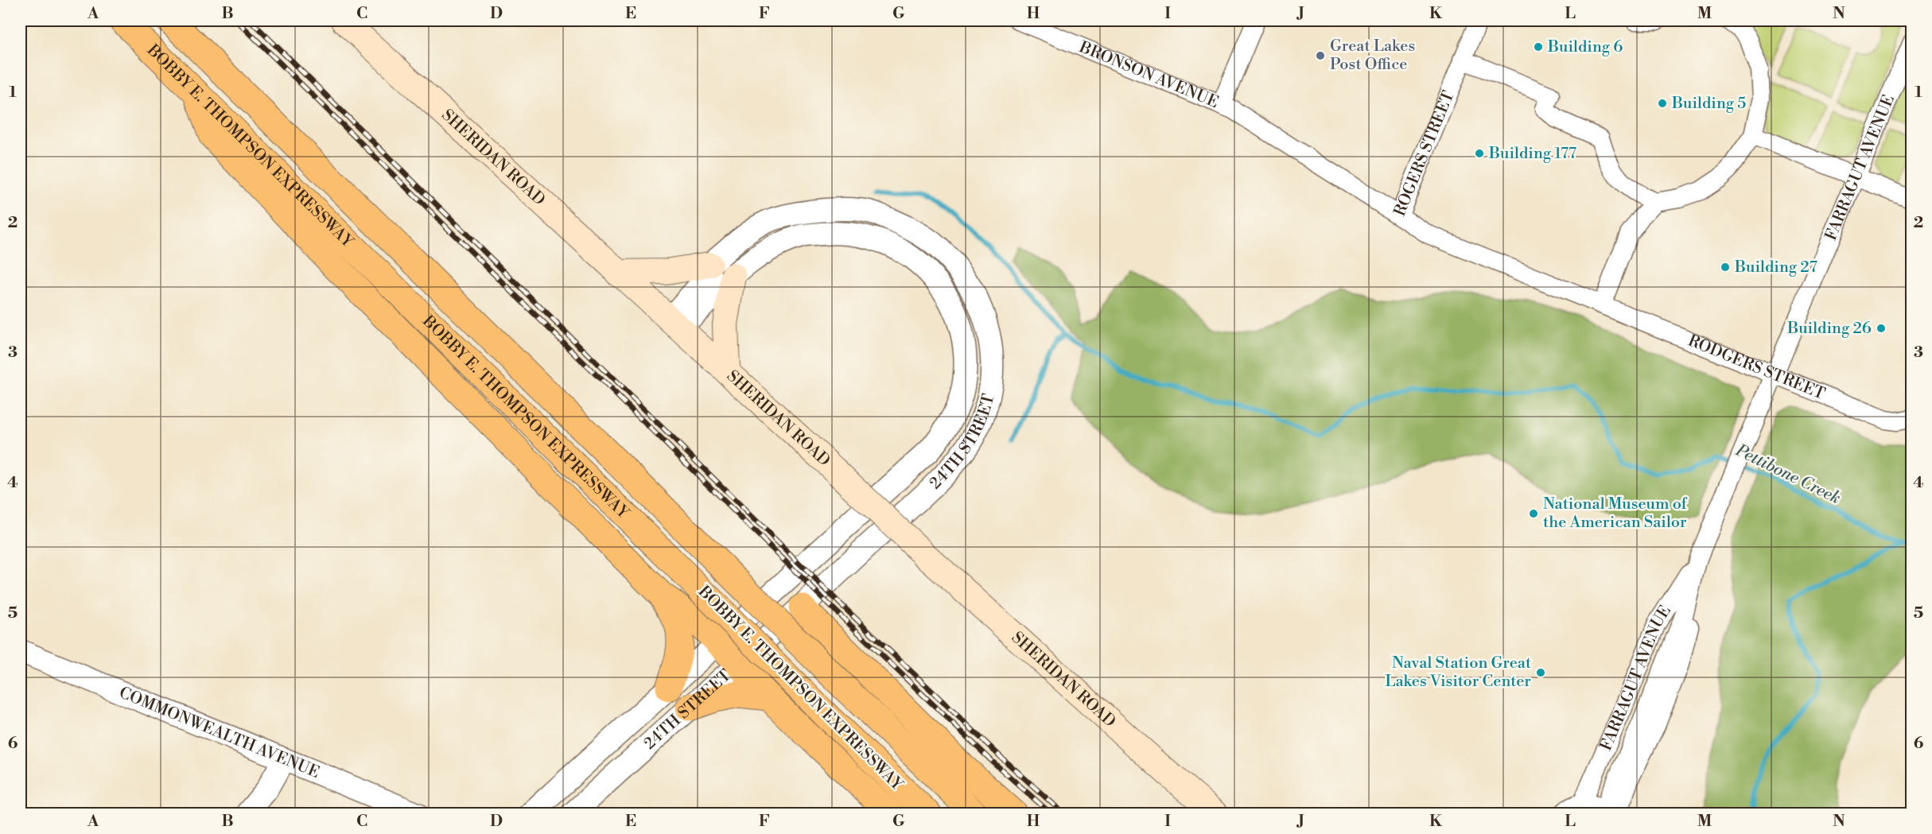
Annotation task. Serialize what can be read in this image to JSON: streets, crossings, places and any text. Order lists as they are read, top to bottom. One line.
{"streets":{"highway":["BOBBY E. THOMPSON EXPRESSWAY"],"main road":["SHERIDAN ROAD"],"street":["BRONSON AVENUE","ROGERS STREET","FARRAGUT AVENUE","RODGERS STREET","24TH STREET","COMMONWEALTH AVENUE"]},"crossings":[["ROGERS STREET","RODGERS STREET"],["SHERIDAN ROAD","24TH STREET"],["FARRAGUT AVENUE","RODGERS STREET"]],"water":["Pettibone Creek"],"places":["Building 6","Great Lakes Post Office","Building 5","Building 177","Building 27","Building 26","National Museum of the American Sailor","Naval Station Great Lakes Visitor Center"],"grid":{"columns":["A","B","C","D","E","F","G","H","I","J","K","L","M","N"],"rows":["1","2","3","4","5","6"]}}
